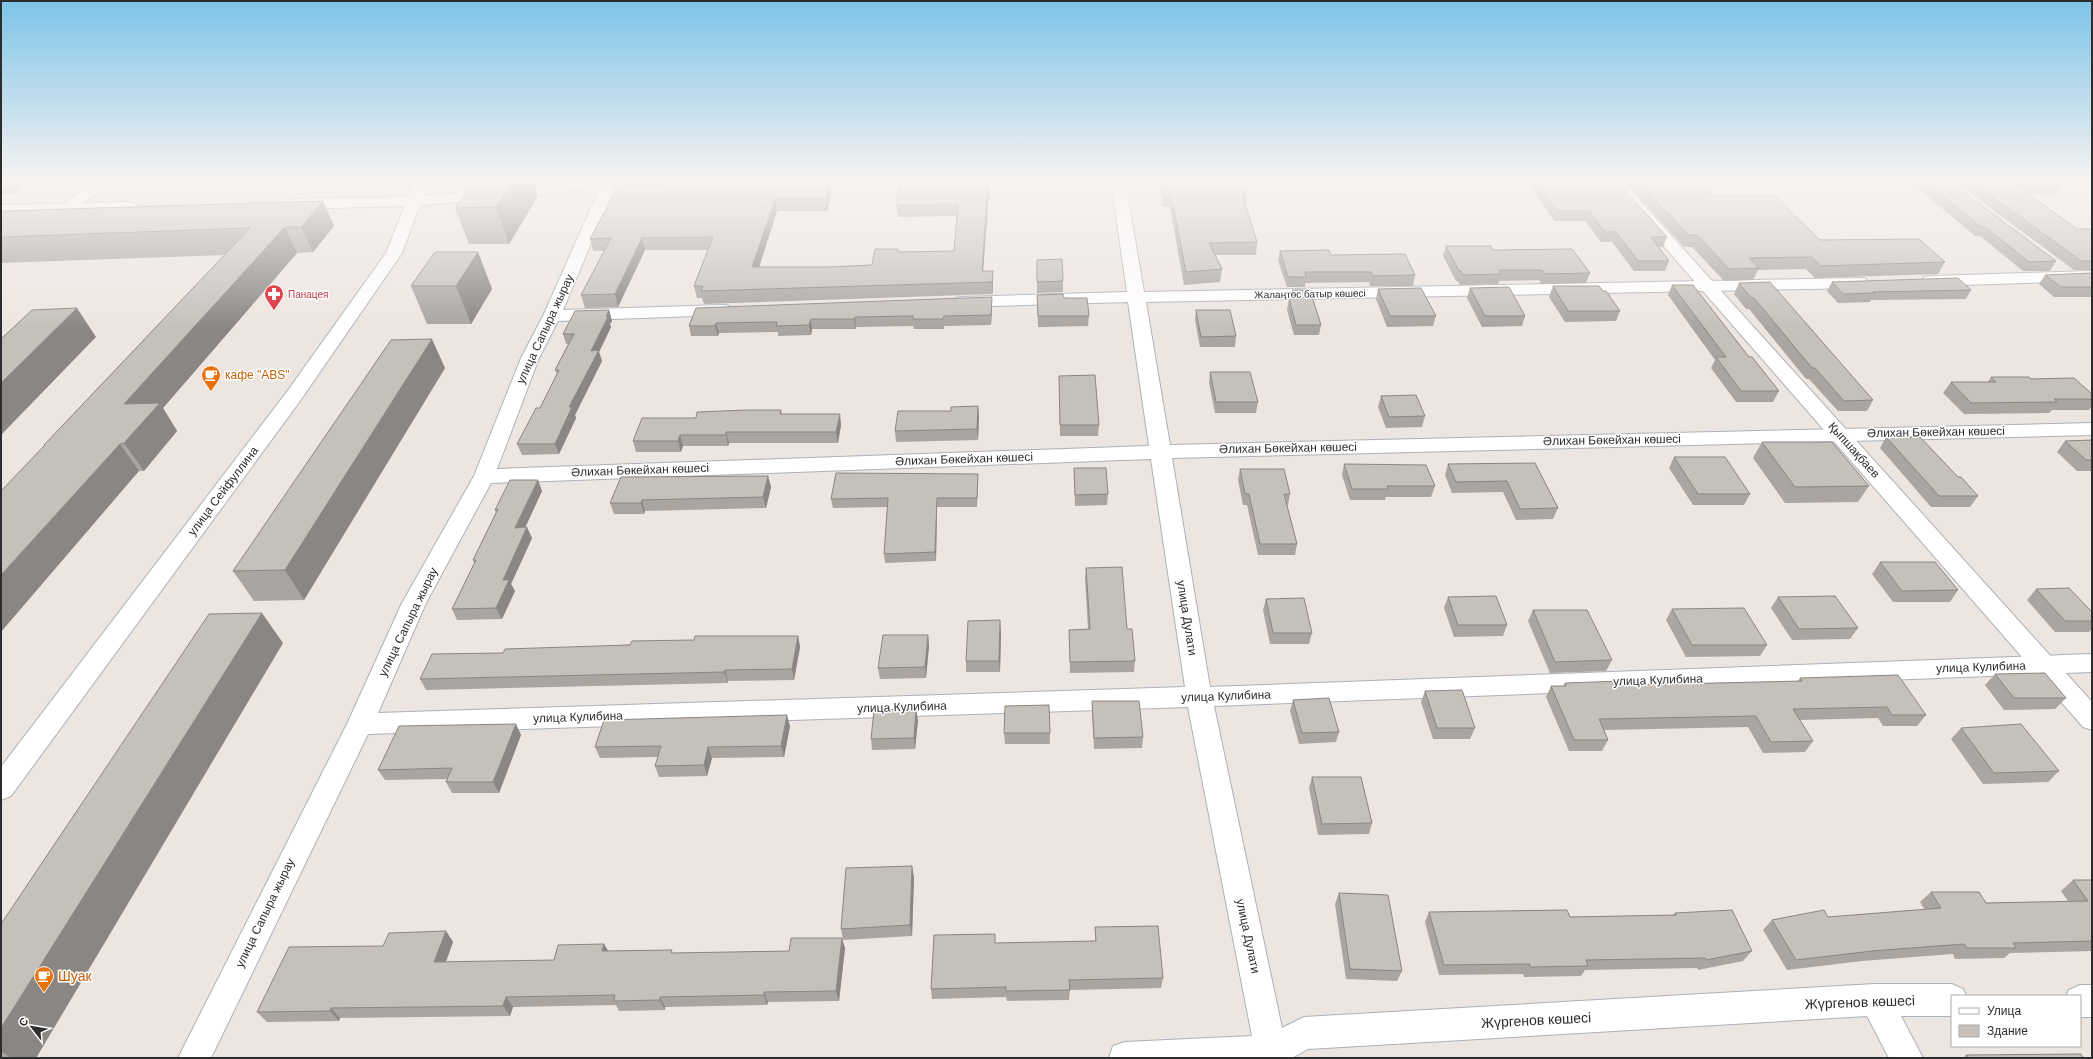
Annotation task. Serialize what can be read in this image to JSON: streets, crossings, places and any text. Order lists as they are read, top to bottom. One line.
{"streets":{"street":["Жалаңтөс батыр көшесі","улица Сапыра жырау","Әлихан Бөкейхан көшесі","Қыпшақбаев","улица Сейфуллина","улица Дулати","улица Кулибина","Жүргенов көшесі"]},"crossings":[["Жалаңтөс батыр көшесі","Қыпшақбаев"],["Жалаңтөс батыр көшесі","улица Дулати"],["улица Сапыра жырау","Әлихан Бөкейхан көшесі"],["улица Сапыра жырау","улица Кулибина"],["Әлихан Бөкейхан көшесі","Қыпшақбаев"],["Әлихан Бөкейхан көшесі","улица Дулати"],["Қыпшақбаев","улица Кулибина"],["улица Дулати","улица Кулибина"],["улица Дулати","Жүргенов көшесі"]],"places":{"pharmacy":["Панацея"],"cafe":["кафе \"ABS\"","Шуак"]},"legend":["Улица","Здание"],"north":"top left"}
